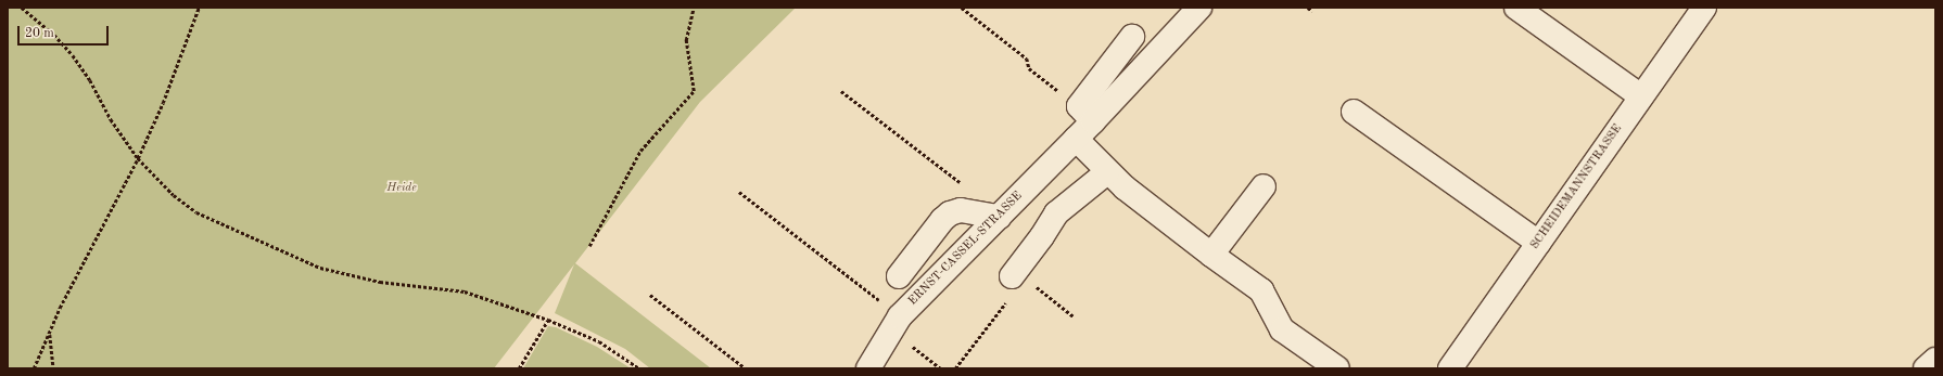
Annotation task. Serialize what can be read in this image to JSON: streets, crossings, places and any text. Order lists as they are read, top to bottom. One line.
{"streets":{"street":["SCHEIDEMANNSTRASSE","ERNST-CASSEL-STRASSE"]},"parks":["Heide"],"scale_bar":"20 m"}
